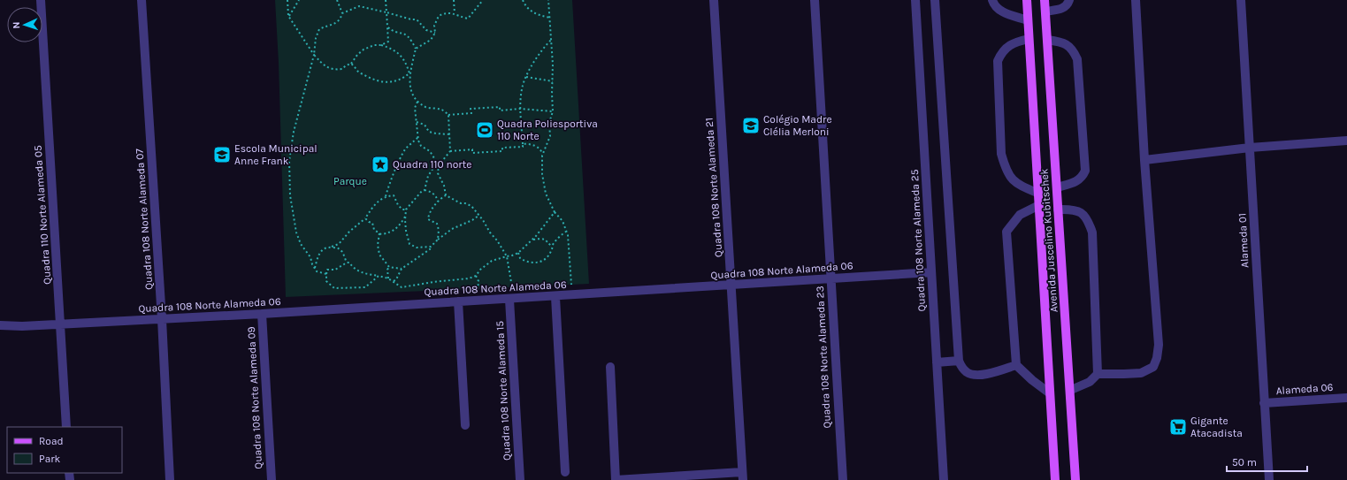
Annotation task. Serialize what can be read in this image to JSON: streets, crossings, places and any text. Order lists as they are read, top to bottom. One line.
{"streets":{"main road":["Avenida Juscelino Kubitschek"],"street":["Quadra 108 Norte Alameda 21","Quadra 110 Norte Alameda 05","Quadra 108 Norte Alameda 07","Quadra 108 Norte Alameda 25","Alameda 01","Quadra 108 Norte Alameda 06","Quadra 108 Norte Alameda 23","Alameda 06","Quadra 108 Norte Alameda 15","Quadra 108 Norte Alameda 09"]},"crossings":[["Quadra 108 Norte Alameda 21","Quadra 108 Norte Alameda 06"],["Quadra 110 Norte Alameda 05","Quadra 108 Norte Alameda 06"],["Quadra 108 Norte Alameda 07","Quadra 108 Norte Alameda 06"],["Quadra 108 Norte Alameda 25","Quadra 108 Norte Alameda 06"],["Alameda 01","Alameda 06"],["Quadra 108 Norte Alameda 06","Quadra 108 Norte Alameda 23"],["Quadra 108 Norte Alameda 06","Quadra 108 Norte Alameda 15"],["Quadra 108 Norte Alameda 06","Quadra 108 Norte Alameda 09"]],"parks":["Parque"],"places":{"school or university":["Colégio Madre Clélia Merloni","Escola Municipal Anne Frank"],"sports":["Quadra Poliesportiva 110 Norte"],"place":["Quadra 110 norte"],"supermarket":["Gigante Atacadista"]},"legend":["Road","Park"],"scale_bar":"50 m","north":"left"}
